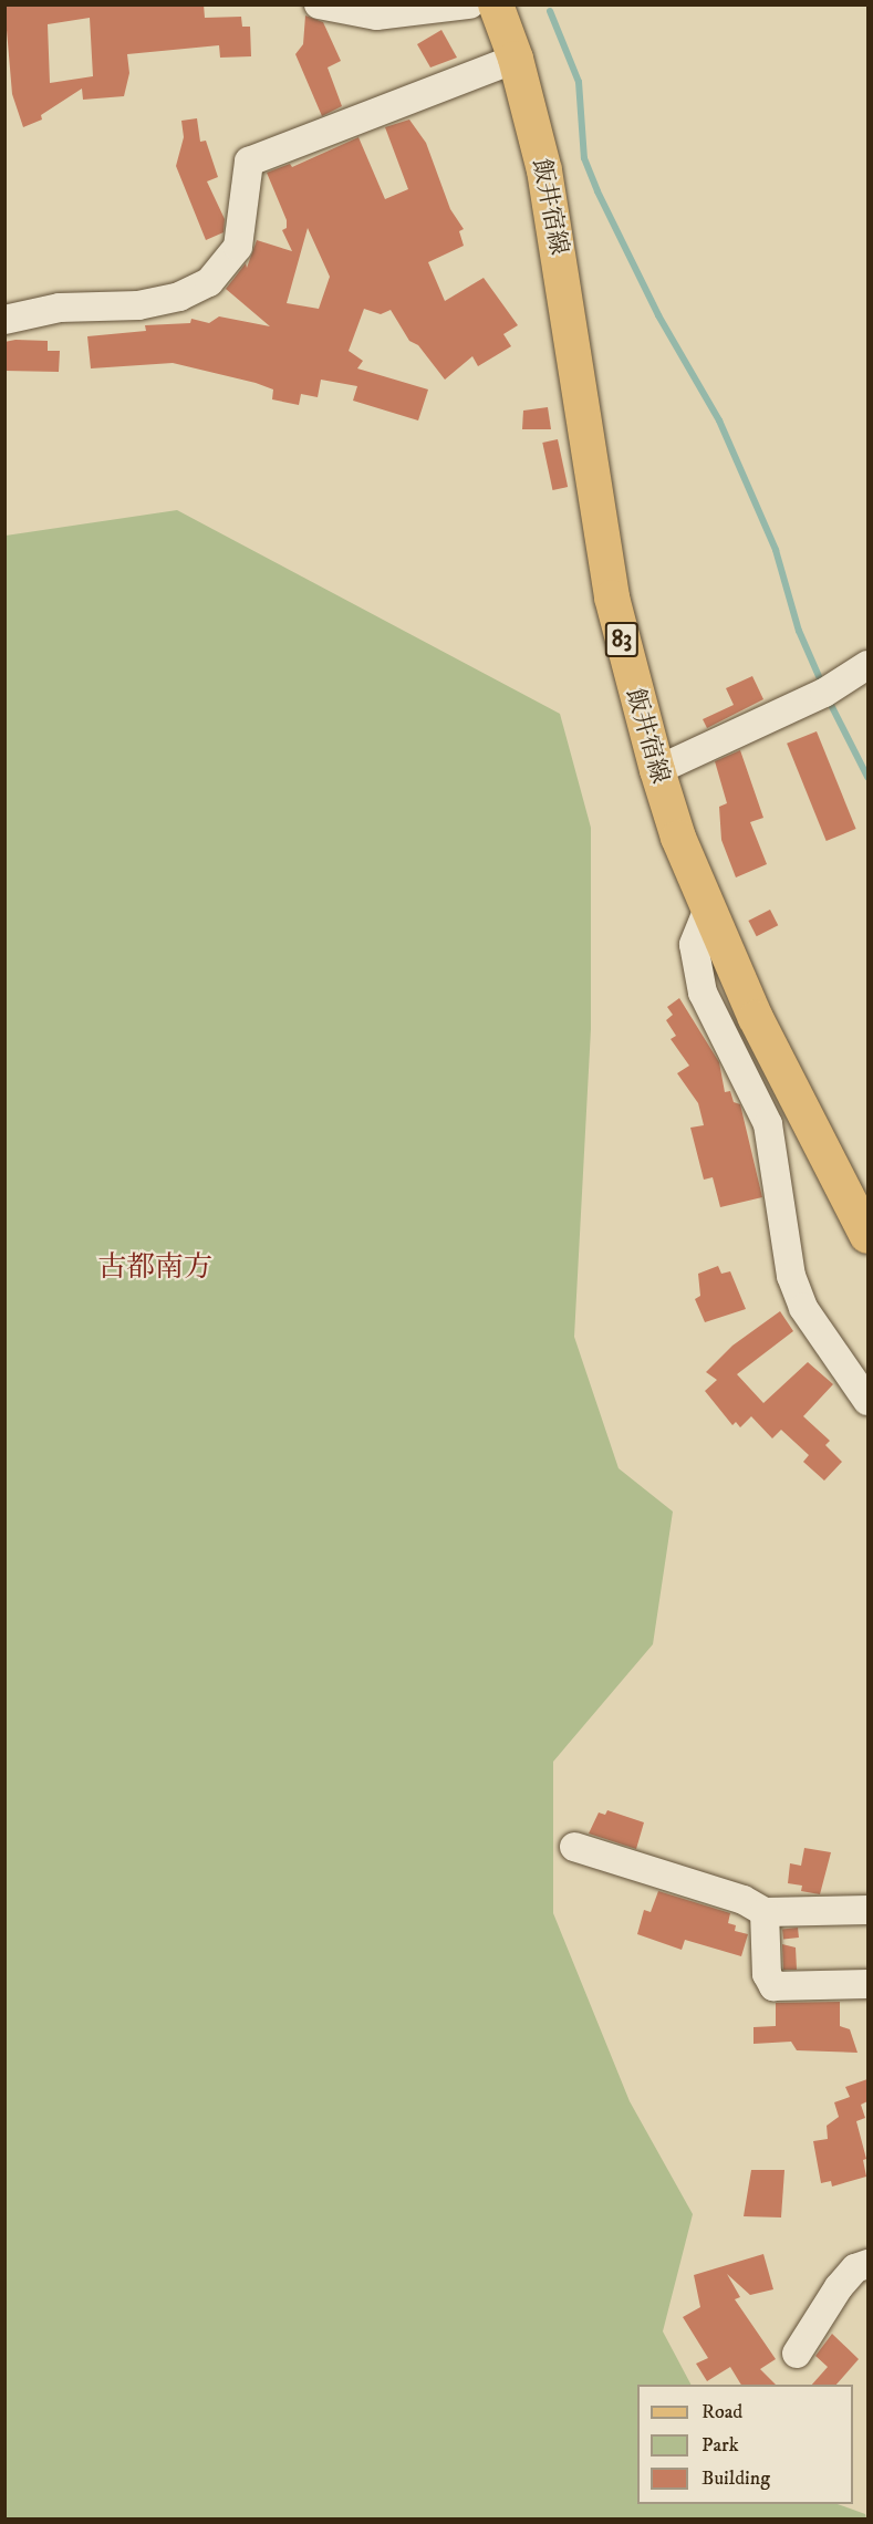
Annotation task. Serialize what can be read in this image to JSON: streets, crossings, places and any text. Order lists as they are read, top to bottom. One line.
{"streets":{"main road":["飯井宿線","83"]},"districts":["古都南方"],"legend":["Road","Park","Building"]}
